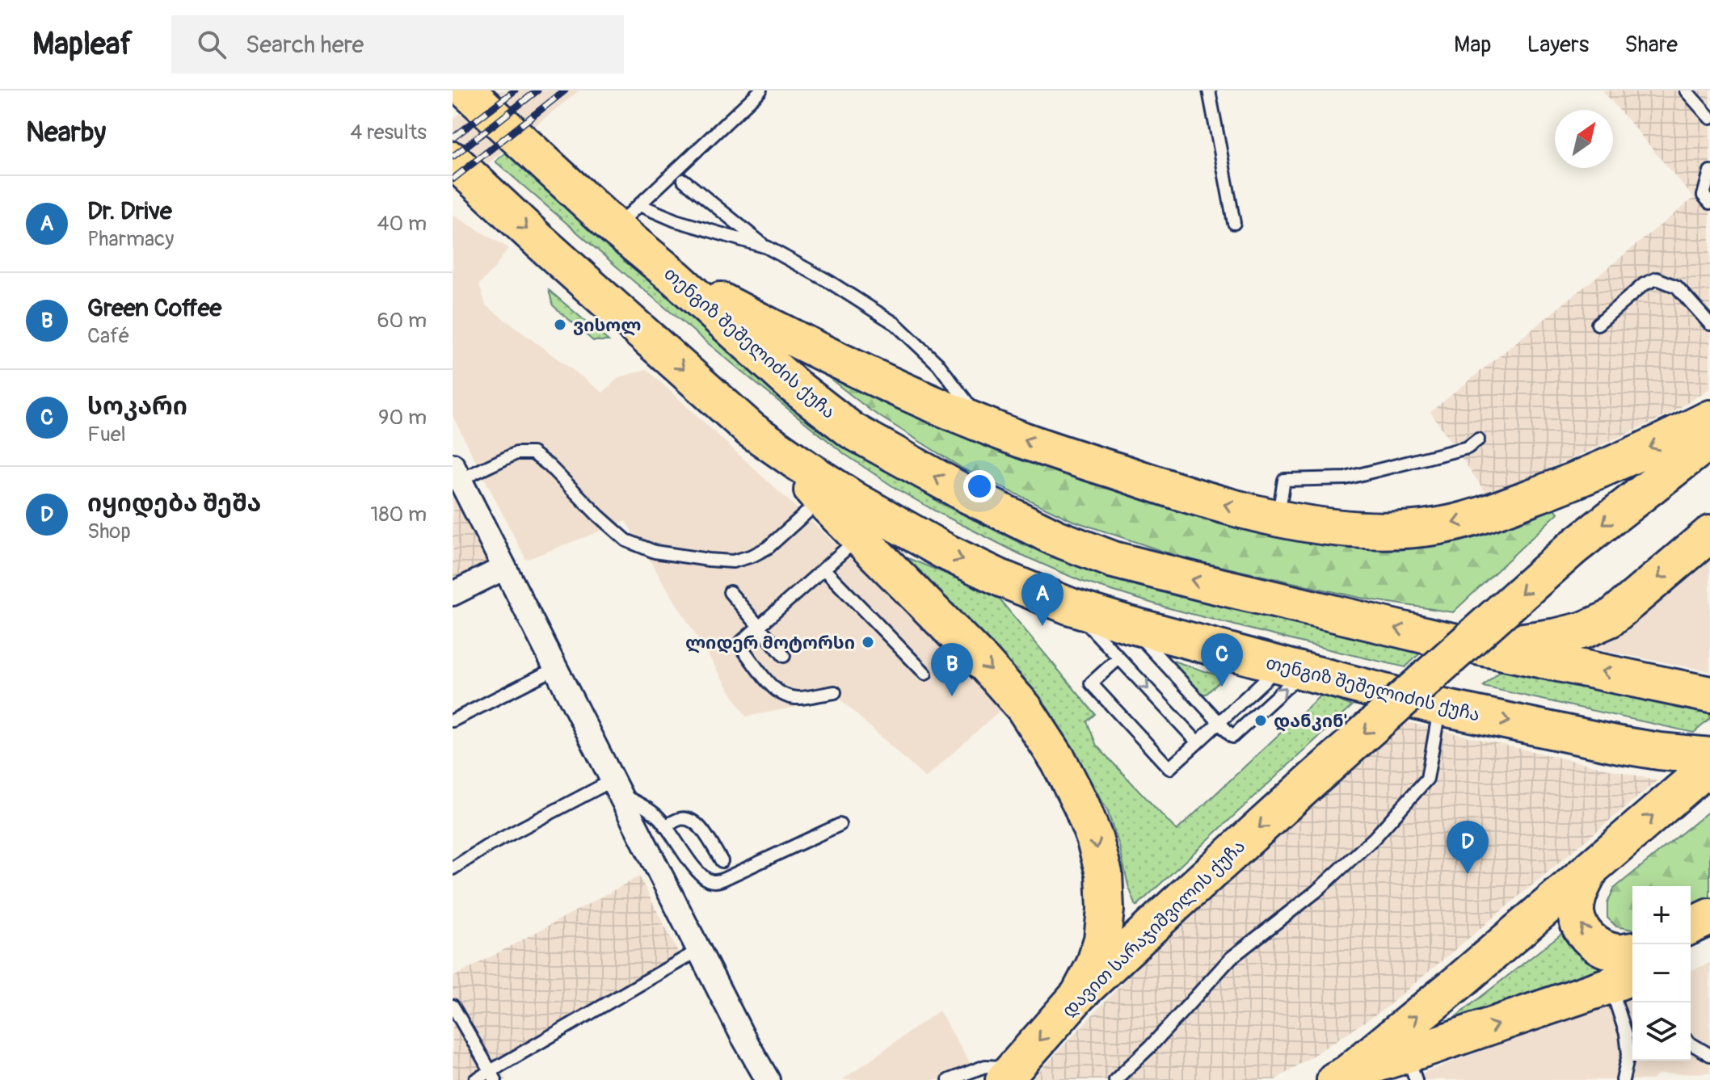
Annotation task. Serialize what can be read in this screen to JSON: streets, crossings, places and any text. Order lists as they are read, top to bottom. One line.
{"streets":{"main road":["თენგიზ შეშელიძის ქუჩა","დავით სარაჯიშვილის ქუჩა"]},"places":["ვისოლ","ლიდერ მოტორსი","დანკინ'"],"north":"top right","page":{"header":"Mapleaf","search":"Search here","nav":["Map","Layers","Share"],"heading":["Nearby","4 results"],"list":[{"mark":"A","name":"Dr. Drive","note":"Pharmacy","value":"40 m"},{"mark":"B","name":"Green Coffee","note":"Café","value":"60 m"},{"mark":"C","name":"სოკარი","note":"Fuel","value":"90 m"},{"mark":"D","name":"იყიდება შეშა","note":"Shop","value":"180 m"}],"pins":["A","C","B","D"],"map_buttons":["+","−"]}}
